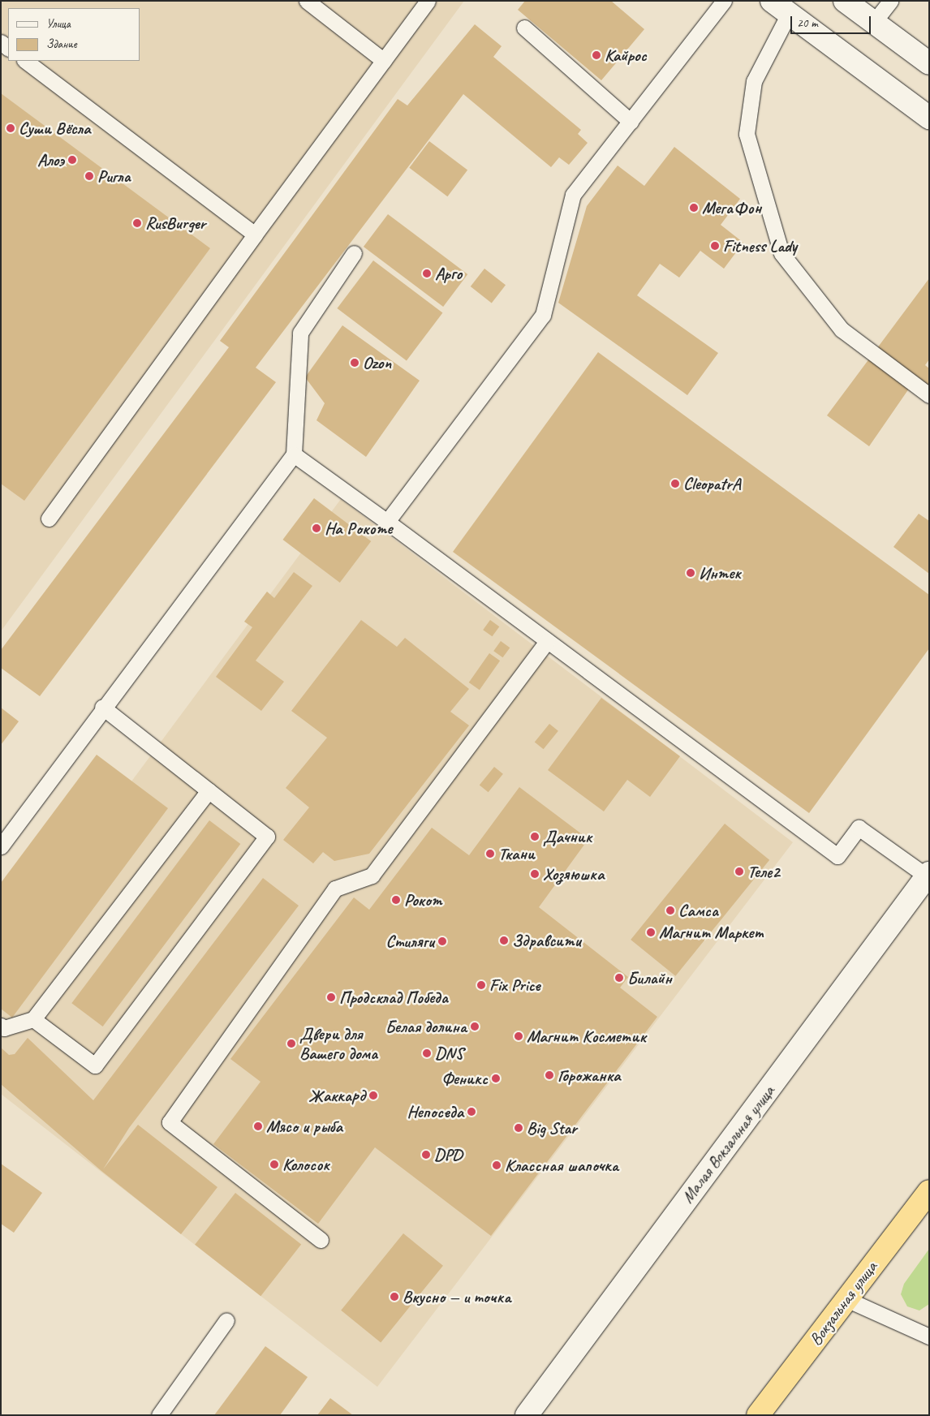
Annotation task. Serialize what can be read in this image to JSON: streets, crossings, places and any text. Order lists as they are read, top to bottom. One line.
{"streets":{"highway":["Вокзальная улица"],"main road":["Малая Вокзальная улица"]},"places":["Кайрос","Суши Вёсла","Алоэ","Ригла","МегаФон","RusBurger","Fitness Lady","Арго","Ozon","CleopatrA","На Рокоте","Интек","Дачник","Ткани","Теле2","Хозяюшка","Рокот","Самса","Магнит Маркет","Здравсити","Стиляги","Билайн","Fix Price","Продсклад Победа","Белая долина","Магнит Косметик","Двери для Вашего дома","DNS","Горожанка","Феникс","Жаккард","Непоседа","Мясо и рыба","Big Star","DPD","Колосок","Классная шапочка","Вкусно — и точка"],"legend":["Улица","Здание"],"scale_bar":"20 m"}
